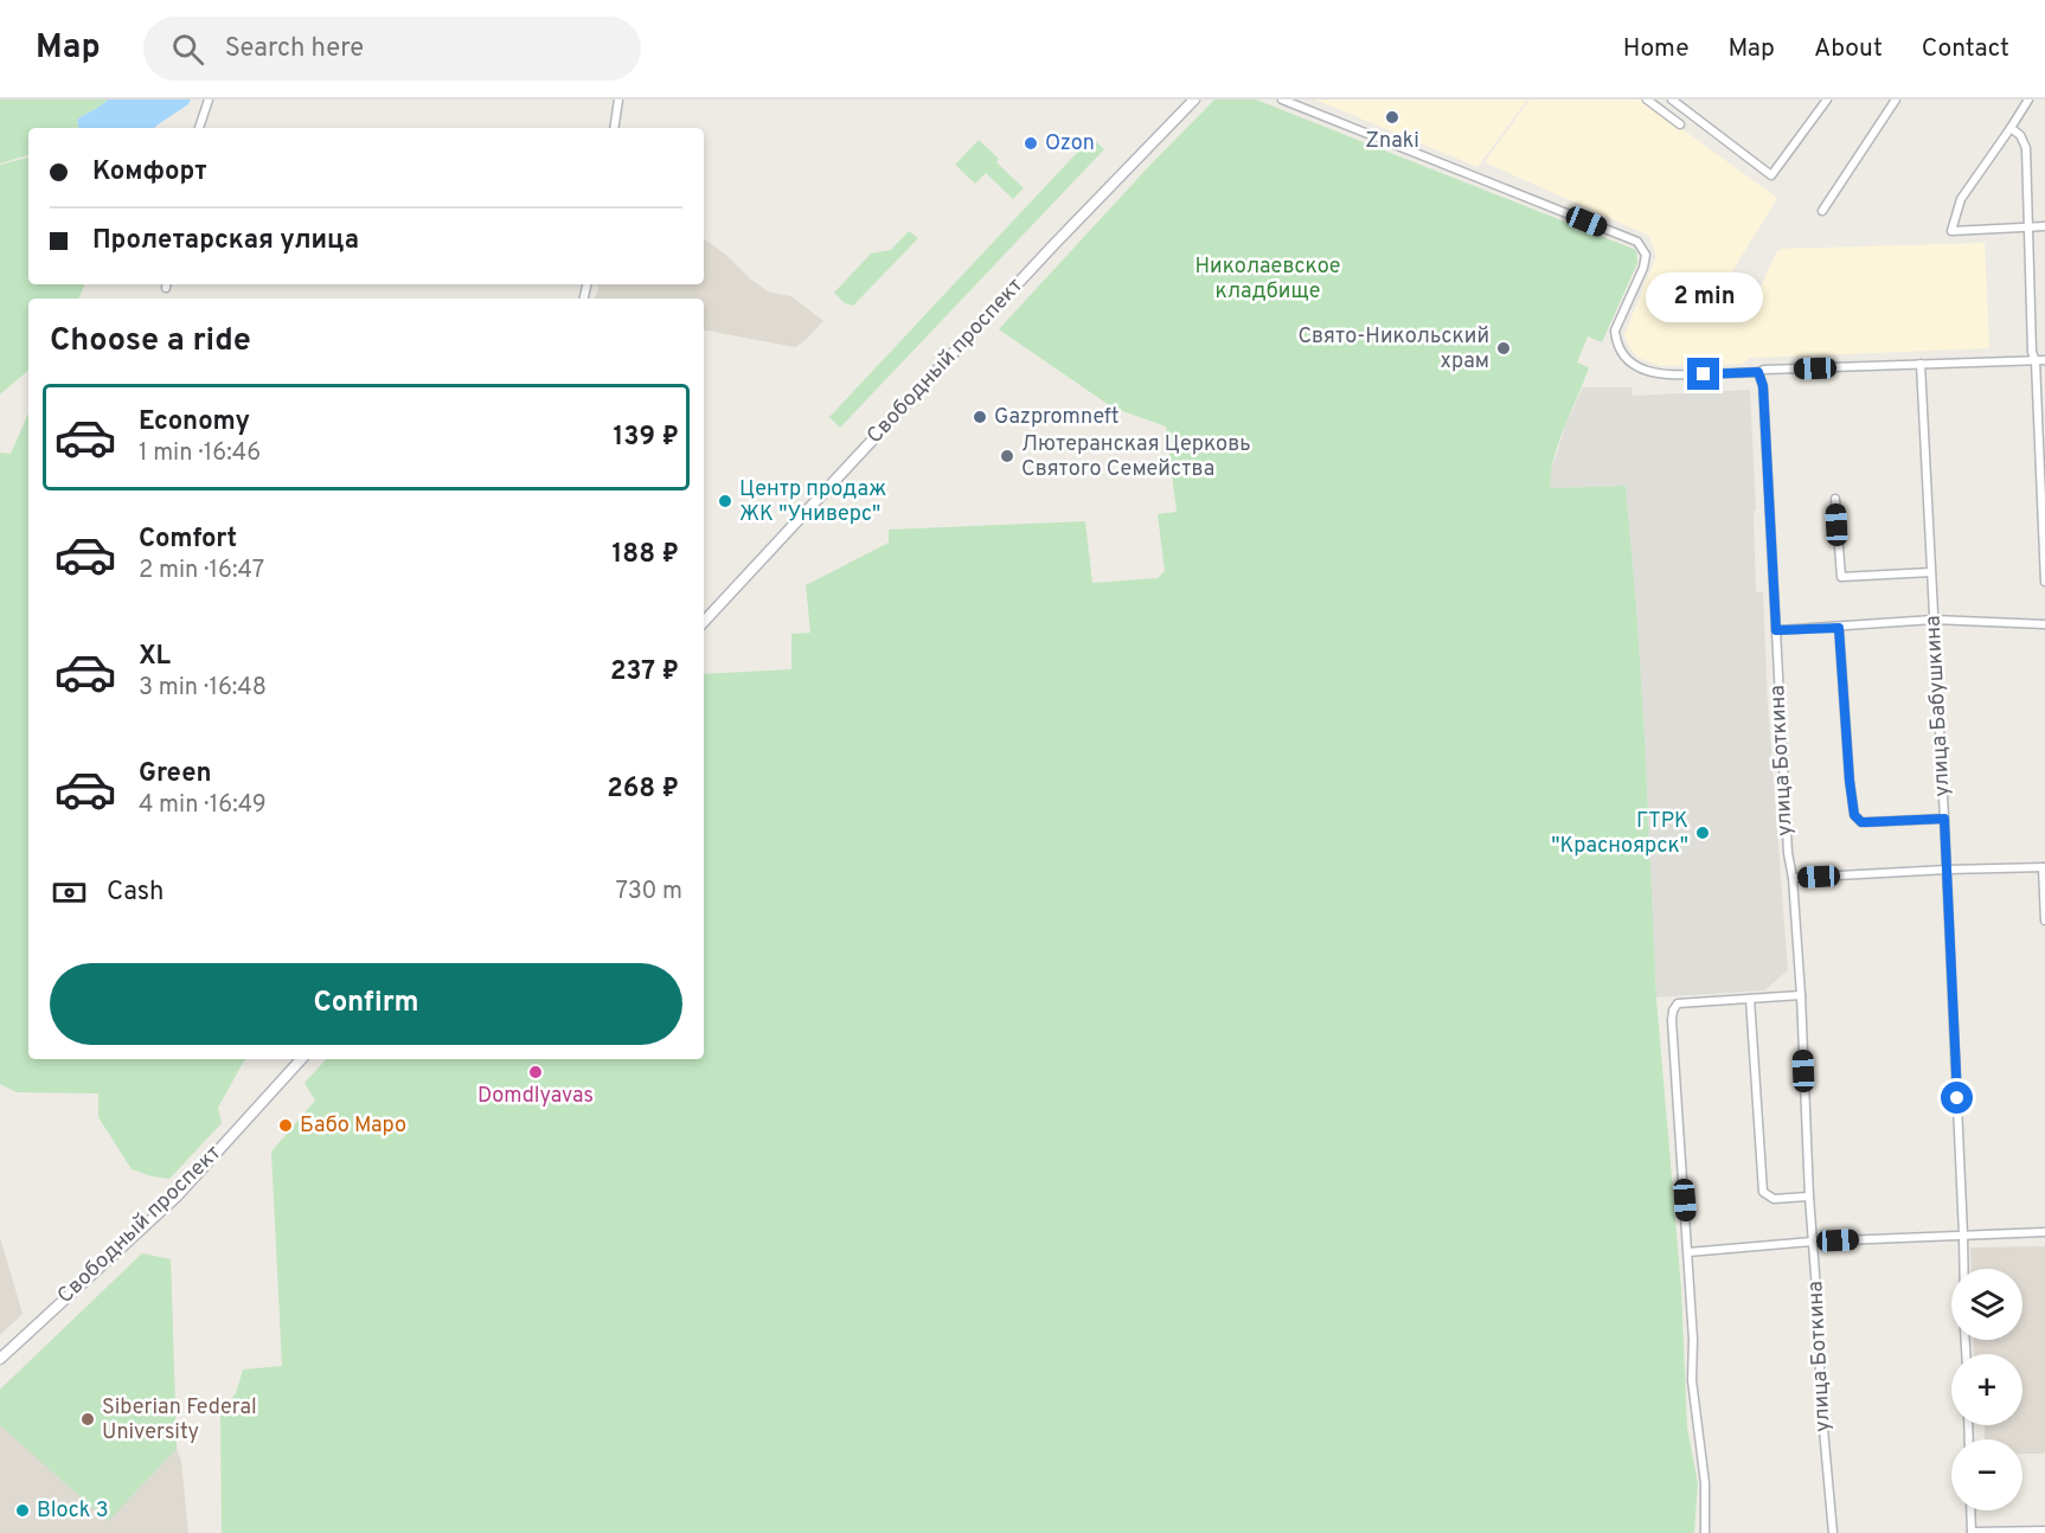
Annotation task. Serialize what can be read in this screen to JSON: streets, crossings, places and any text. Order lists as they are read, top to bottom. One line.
{"streets":{"main road":["Свободный проспект"],"street":["улица Бабушкина","улица Боткина"]},"parks":["Николаевское кладбище"],"places":["Znaki","Ozon","Свято-Никольский храм","Gazpromneft","Лютеранская Церковь Святого Семейства","Центр продаж ЖК \"Универс\"","ГТРК \"Красноярск\"","Domdlyavas","Бабо Маро","Siberian Federal University","Block 3"],"page":{"header":"Map","search":"Search here","nav":["Home","Map","About","Contact"],"banner":["Комфорт","Пролетарская улица"],"bubble":"2 min","heading":"Choose a ride","list":[{"name":"Economy","note":"1 min · 16:46","value":"139 ₽"},{"name":"Comfort","note":"2 min · 16:47","value":"188 ₽"},{"name":"XL","note":"3 min · 16:48","value":"237 ₽"},{"name":"Green","note":"4 min · 16:49","value":"268 ₽"}],"pay":["Cash","730 m"],"buttons":"Confirm","map_buttons":["+","−"]}}
